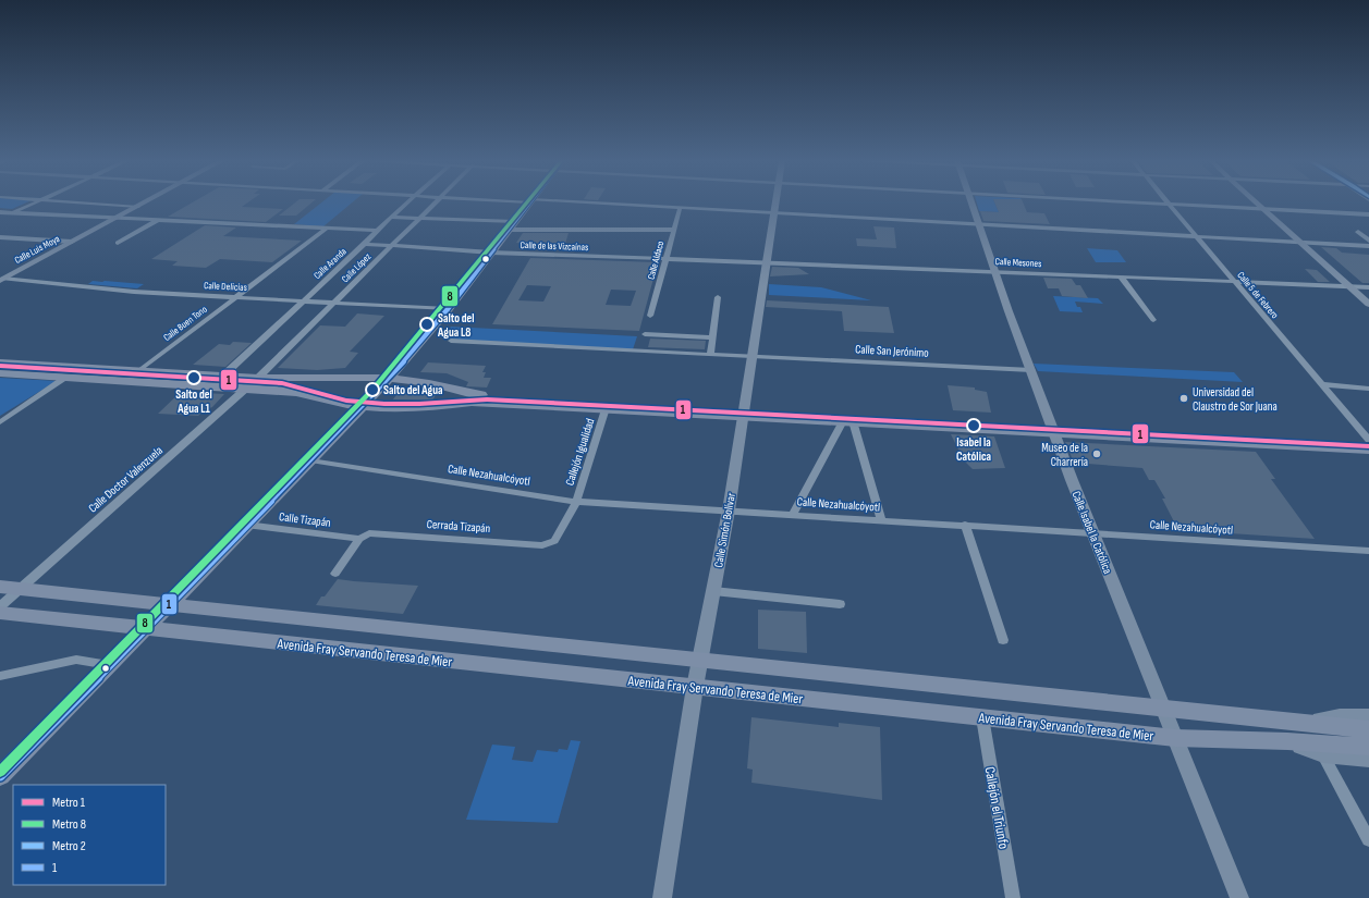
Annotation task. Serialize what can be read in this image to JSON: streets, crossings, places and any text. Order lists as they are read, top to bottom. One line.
{"streets":{"main road":["Avenida Fray Servando Teresa de Mier"],"street":["Calle de las Vizcaínas","Calle Luis Moya","Calle Aldaco","Calle Mesones","Calle Aranda","Calle López","Calle Delicias","Calle 5 de Febrero","Calle Buen Tono","Calle San Jerónimo","Callejón Igualidad","Calle Nezahualcóyotl","Calle Doctor Valenzuela","Calle Tizapán","Cerrada Tizapán","Calle Simón Bolívar","Calle Isabel la Católica","Callejón el Triunfo"]},"crossings":[["Calle de las Vizcaínas","Calle Aldaco"],["Calle de las Vizcaínas","Calle Mesones"],["Calle de las Vizcaínas","Calle Aranda"],["Calle de las Vizcaínas","Calle López"],["Calle Luis Moya","Calle Delicias"],["Calle Aldaco","Calle Mesones"],["Calle Mesones","Calle 5 de Febrero"],["Calle Mesones","Calle Simón Bolívar"],["Calle Mesones","Calle Isabel la Católica"],["Calle Aranda","Calle Delicias"],["Calle López","Calle Delicias"],["Calle López","Calle Doctor Valenzuela"],["Calle Delicias","Calle Buen Tono"],["Calle San Jerónimo","Calle Simón Bolívar"],["Calle San Jerónimo","Calle Isabel la Católica"],["Callejón Igualidad","Calle Nezahualcóyotl"],["Callejón Igualidad","Cerrada Tizapán"],["Calle Nezahualcóyotl","Cerrada Tizapán"],["Calle Nezahualcóyotl","Calle Simón Bolívar"],["Calle Nezahualcóyotl","Calle Isabel la Católica"],["Calle Doctor Valenzuela","Avenida Fray Servando Teresa de Mier"],["Calle Tizapán","Cerrada Tizapán"],["Calle Simón Bolívar","Avenida Fray Servando Teresa de Mier"],["Calle Isabel la Católica","Avenida Fray Servando Teresa de Mier"],["Avenida Fray Servando Teresa de Mier","Callejón el Triunfo"]],"places":["Salto del Agua L8","Salto del Agua L1","Salto del Agua","Universidad del Claustro de Sor Juana","Isabel la Católica","Museo de la Charrería"],"lines":["metro line 8","transit line 1","metro line 1"],"legend":["Metro 1","Metro 8","Metro 2","1"]}
